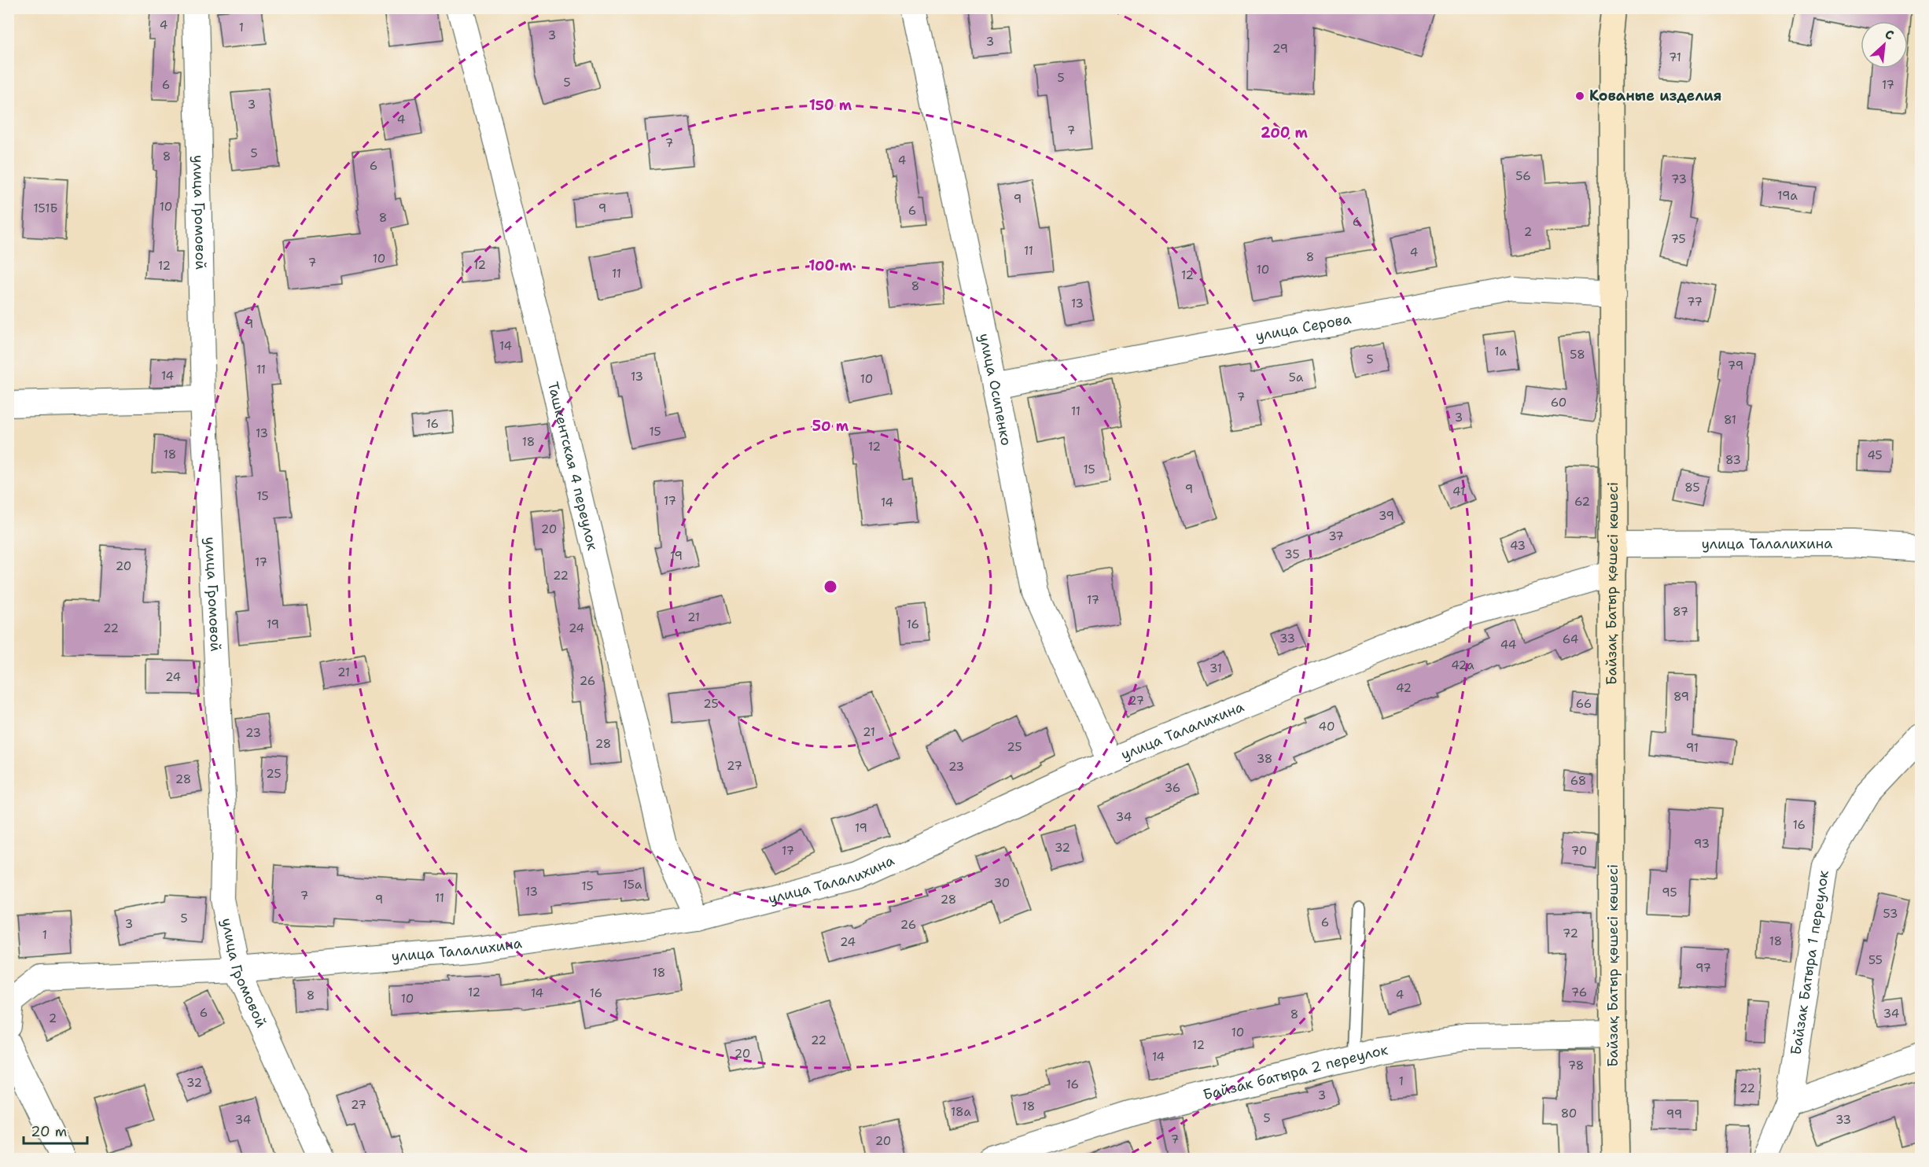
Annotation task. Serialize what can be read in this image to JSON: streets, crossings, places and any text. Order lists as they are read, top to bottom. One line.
{"streets":{"main road":["Байзақ Батыр қөшесі көшесі"],"street":["улица Громовой","улица Серова","улица Осипенко","Ташкентская 4 переулок","улица Талалихина","Байзак Батыра 1 переулок","Байзак батыра 2 переулок"]},"crossings":[["улица Громовой","улица Талалихина"],["улица Серова","улица Осипенко"],["улица Серова","Байзақ Батыр қөшесі көшесі"],["улица Осипенко","улица Талалихина"],["Ташкентская 4 переулок","улица Талалихина"],["улица Талалихина","Байзақ Батыр қөшесі көшесі"],["Байзақ Батыр қөшесі көшесі","Байзак батыра 2 переулок"]],"places":["Кованые изделия"],"house_numbers":["4","1","3","3","29","71","5","5","6","17","3","4","7","7","5","8","4","6","56","73","19а","9","10","151Б","9","6","8","6","2","75","11","4","8","10","7","12","12","10","11","12","8","77","13","9","14","1а","58","5","79","11","14","13","5а","10","7","60","11","3","81","16","15","13","18","12","18","45","83","15","85","9","41","15","17","62","14","39","20","37","43","35","19","17","20","22","17","87","21","19","16","22","24","33","64","44","42а","31","21","24","26","42","89","27","25","66","40","21","23","28","25","91","38","27","23","25","28","68","36","34","16","19","93","32","17","70","30","15а","15","13","95","7","11","9","28","53","5","6","3","26","72","1","18","24","55","97","18","12","76","14","16","4","8","10","6","34","8","2","10","22","12","20","14","78","1","32","16","22","3","27","18","18а","80","99","5","34","33","7","20"],"scale_bar":"20 m","north":"top right","rings":["150 m","200 m","100 m","50 m"]}
